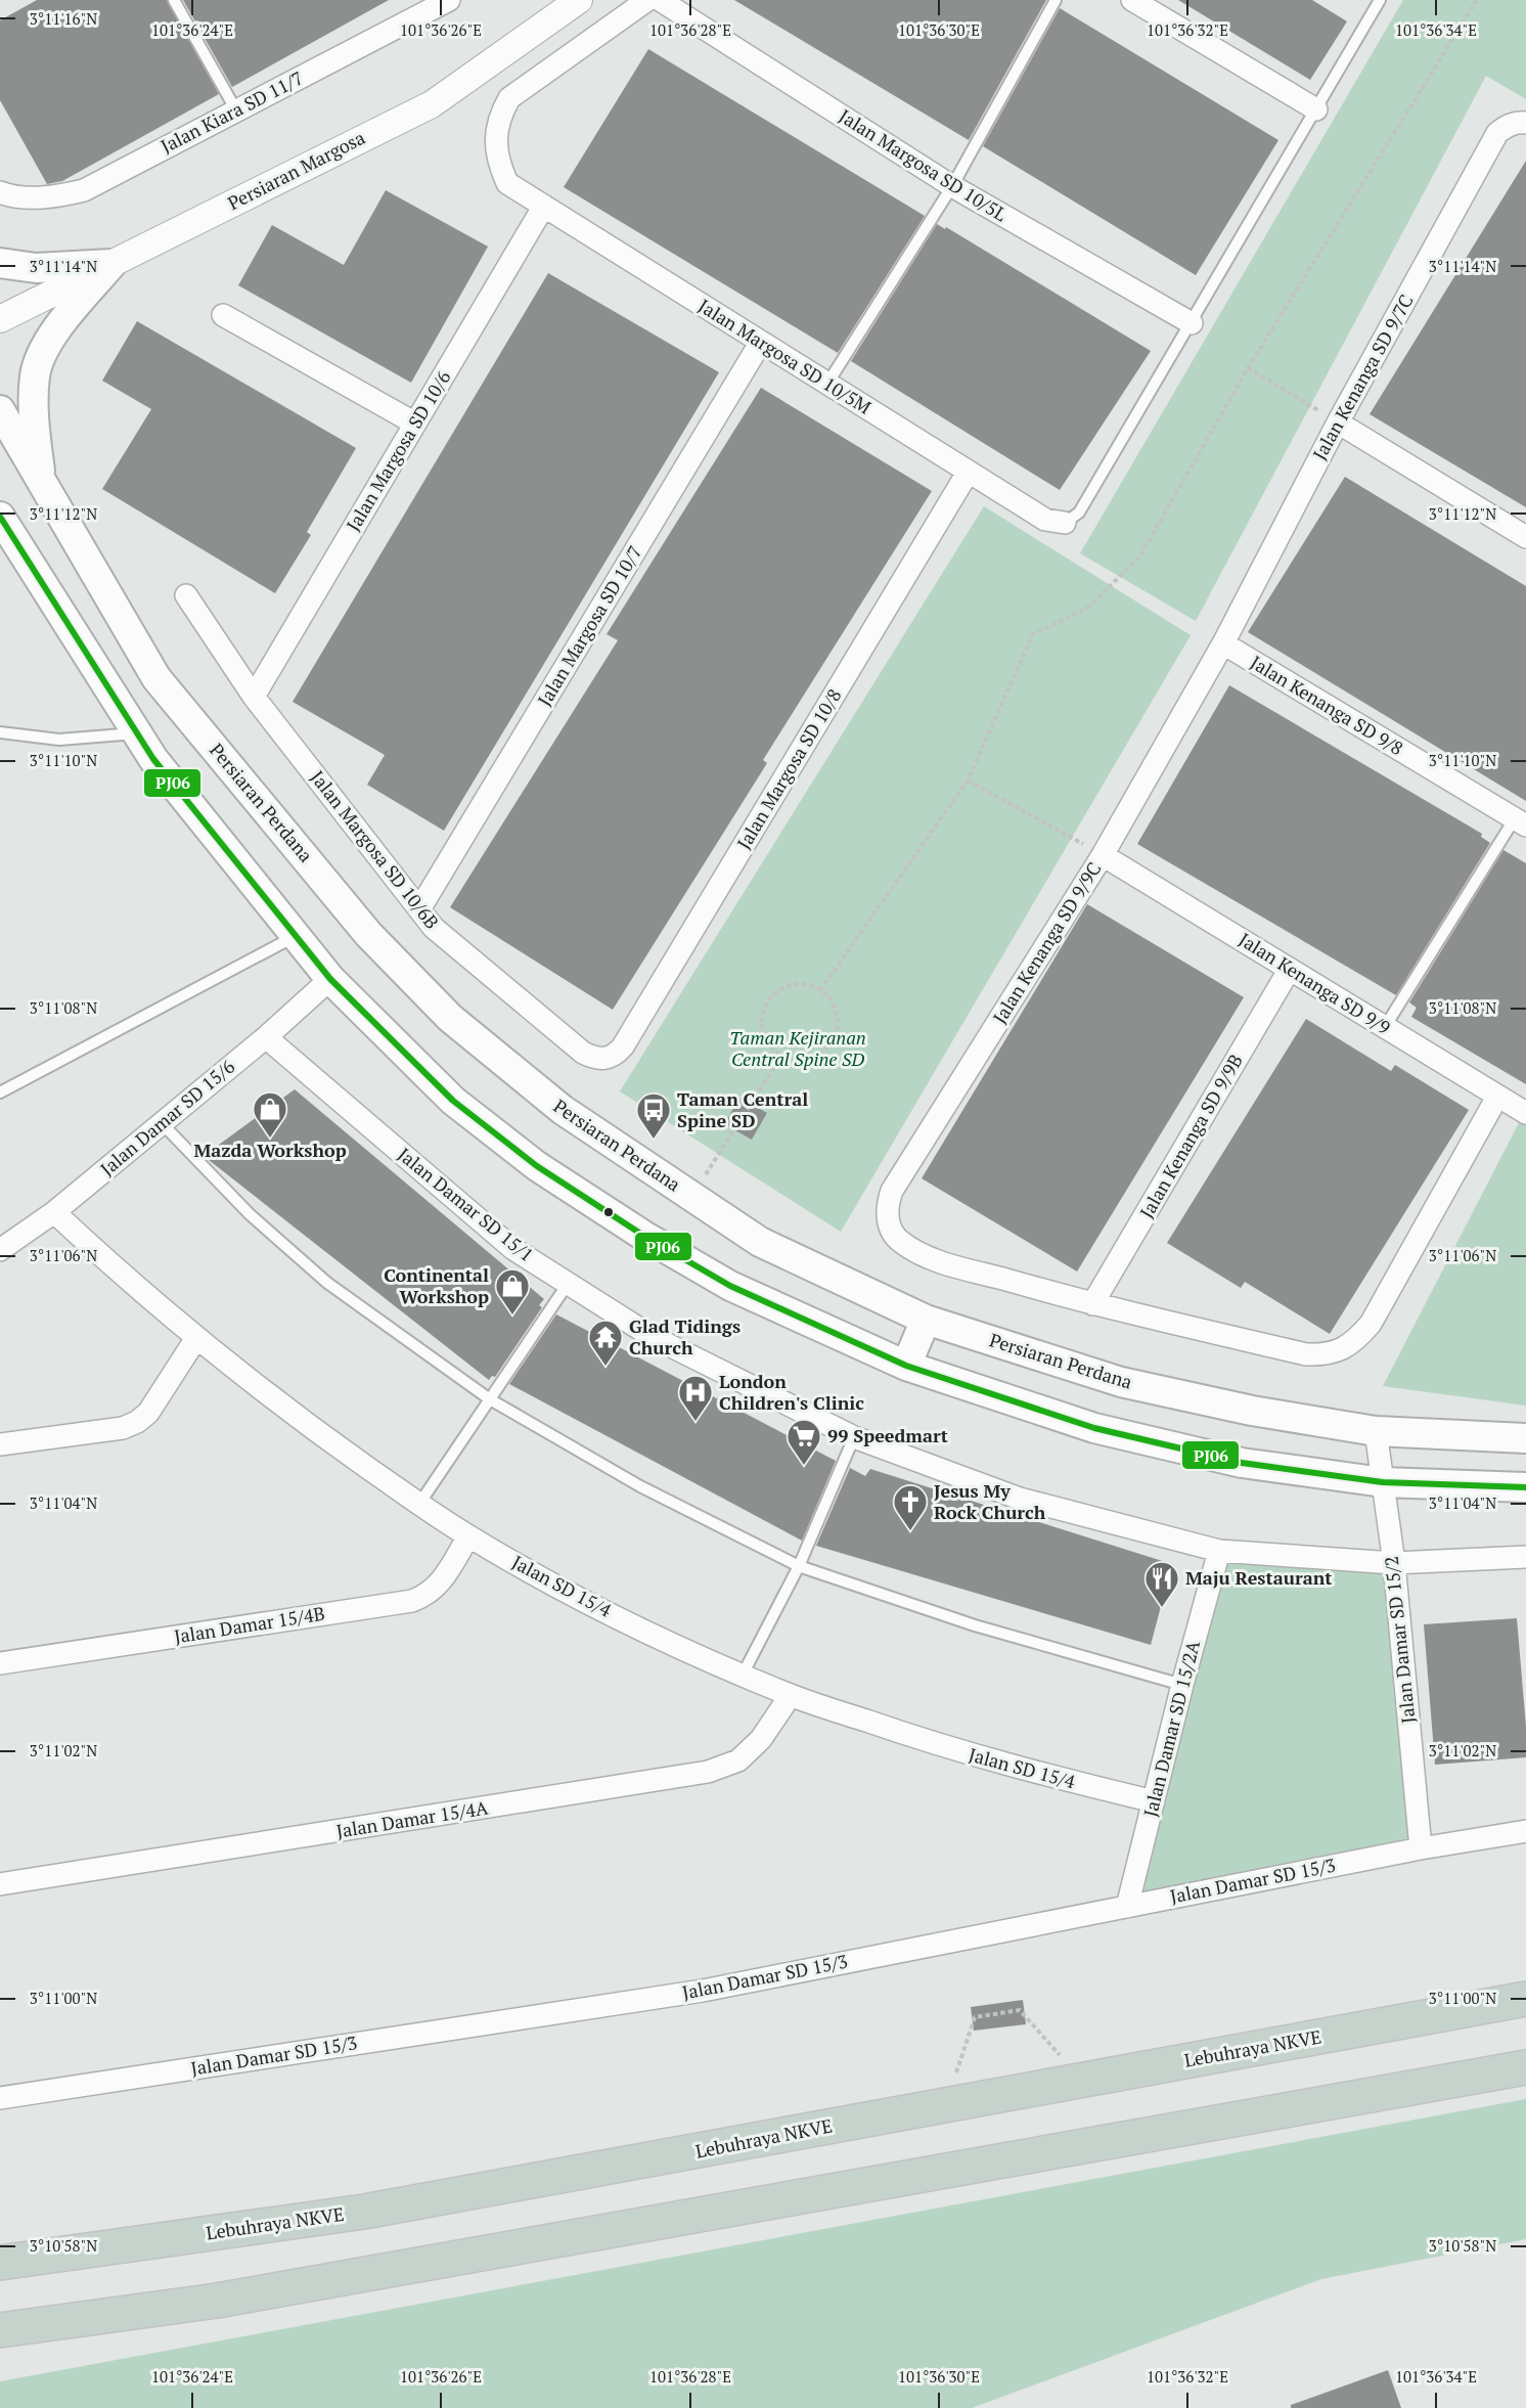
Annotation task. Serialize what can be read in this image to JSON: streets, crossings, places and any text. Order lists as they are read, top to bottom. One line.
{"streets":{"highway":["Lebuhraya NKVE"],"main road":["Persiaran Perdana"],"street":["Jalan Kiara SD 11/7","Jalan Margosa SD 10/5L","Persiaran Margosa","Jalan Margosa SD 10/5M","Jalan Kenanga SD 9/7C","Jalan Margosa SD 10/6","Jalan Margosa SD 10/7","Jalan Kenanga SD 9/8","Jalan Margosa SD 10/8","Jalan Margosa SD 10/6B","Jalan Kenanga SD 9/9C","Jalan Kenanga SD 9/9","Jalan Damar SD 15/6","Jalan Kenanga SD 9/9B","Jalan Damar SD 15/1","Jalan SD 15/4","Jalan Damar 15/4B","Jalan Damar SD 15/2","Jalan Damar SD 15/2A","Jalan Damar 15/4A","Jalan Damar SD 15/3"]},"crossings":[["Jalan Margosa SD 10/5M","Jalan Margosa SD 10/6"],["Jalan Margosa SD 10/5M","Jalan Margosa SD 10/7"],["Jalan Margosa SD 10/5M","Jalan Margosa SD 10/8"],["Jalan Kenanga SD 9/7C","Jalan Kenanga SD 9/8"],["Jalan Kenanga SD 9/7C","Jalan Kenanga SD 9/9C"],["Jalan Margosa SD 10/6","Jalan Margosa SD 10/6B"],["Jalan Margosa SD 10/7","Jalan Margosa SD 10/6B"],["Jalan Kenanga SD 9/8","Jalan Kenanga SD 9/9C"],["Jalan Margosa SD 10/8","Jalan Margosa SD 10/6B"],["Persiaran Perdana","Jalan Damar SD 15/2"],["Jalan Kenanga SD 9/9C","Jalan Kenanga SD 9/9"],["Jalan Kenanga SD 9/9C","Jalan Kenanga SD 9/9B"],["Jalan Kenanga SD 9/9","Jalan Kenanga SD 9/9B"],["Jalan Damar SD 15/6","Jalan Damar SD 15/1"],["Jalan Damar SD 15/6","Jalan SD 15/4"],["Jalan Damar SD 15/1","Jalan Damar SD 15/2"],["Jalan Damar SD 15/1","Jalan Damar SD 15/2A"],["Jalan SD 15/4","Jalan Damar 15/4B"],["Jalan SD 15/4","Jalan Damar SD 15/2A"],["Jalan SD 15/4","Jalan Damar 15/4A"],["Jalan Damar SD 15/2","Jalan Damar SD 15/3"],["Jalan Damar SD 15/2A","Jalan Damar SD 15/3"]],"parks":["Taman Kejiranan Central Spine SD"],"places":{"shop":["Mazda Workshop","Continental Workshop"],"bus stop":["Taman Central Spine SD"],"temple":["Glad Tidings Church"],"hospital":["London Children's Clinic"],"supermarket":["99 Speedmart"],"church":["Jesus My Rock Church"],"restaurant":["Maju Restaurant"]},"lines":["transit line PJ06"],"coordinates":["3°11'16\"N","101°36'24\"E","101°36'26\"E","101°36'28\"E","101°36'30\"E","101°36'32\"E","101°36'34\"E","3°11'14\"N","3°11'12\"N","3°11'10\"N","3°11'08\"N","3°11'06\"N","3°11'04\"N","3°11'02\"N","3°11'00\"N","3°10'58\"N"]}
